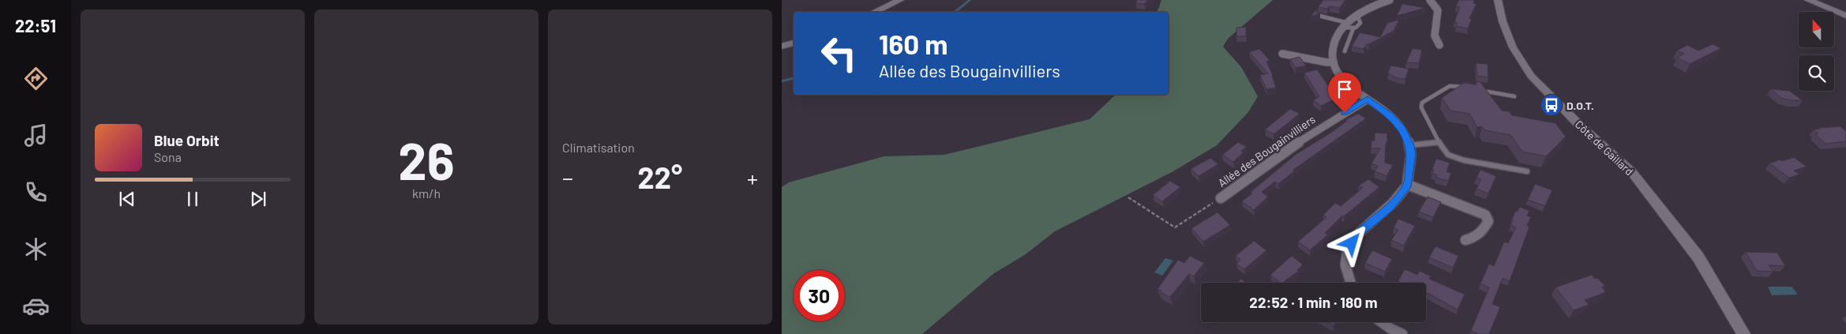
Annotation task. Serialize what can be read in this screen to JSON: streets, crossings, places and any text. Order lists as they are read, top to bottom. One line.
{"streets":{"street":["Côte de Gaillard","Allée des Bougainvilliers"]},"places":{"bus stop":["D.O.T."]},"north":"top","page":{"tabs":"22:51","tile":[["26","km/h"],"Climatisation"],"turn":["160 m","Allée des Bougainvilliers"],"song":["Blue Orbit","Sona"],"heat":["−","22°","+"],"limit":"30","trip":"22:52 · 1 min · 180 m"}}
